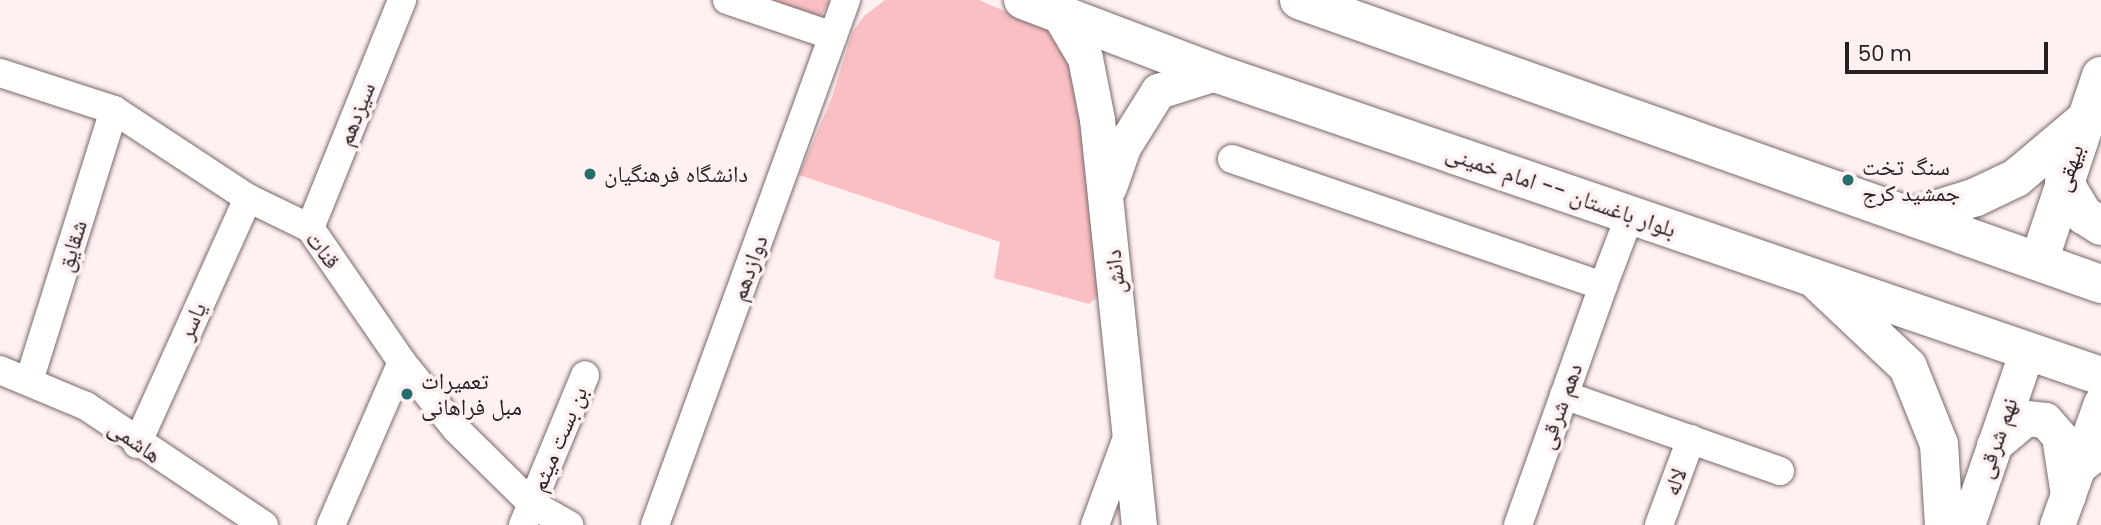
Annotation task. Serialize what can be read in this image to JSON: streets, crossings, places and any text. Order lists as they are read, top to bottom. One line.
{"streets":{"main road":["بیهقی","بلوار باغستان -- امام خمینی"],"street":["سیزدهم","شقایق","قنات","دوازدهم","دانش","یاسر","دهم شرقی","نهم شرقی","بن بست میثم","هاشمی","لاله"]},"crossings":[["سیزدهم","قنات"],["بلوار باغستان -- امام خمینی","دانش"],["بلوار باغستان -- امام خمینی","دهم شرقی"],["بلوار باغستان -- امام خمینی","نهم شرقی"],["شقایق","قنات"],["شقایق","هاشمی"],["قنات","یاسر"],["قنات","بن بست میثم"],["یاسر","هاشمی"]],"places":["دانشگاه فرهنگیان","سنگ تخت جمشید کرج","تعمیرات مبل فراهانی"],"scale_bar":"50 m"}
